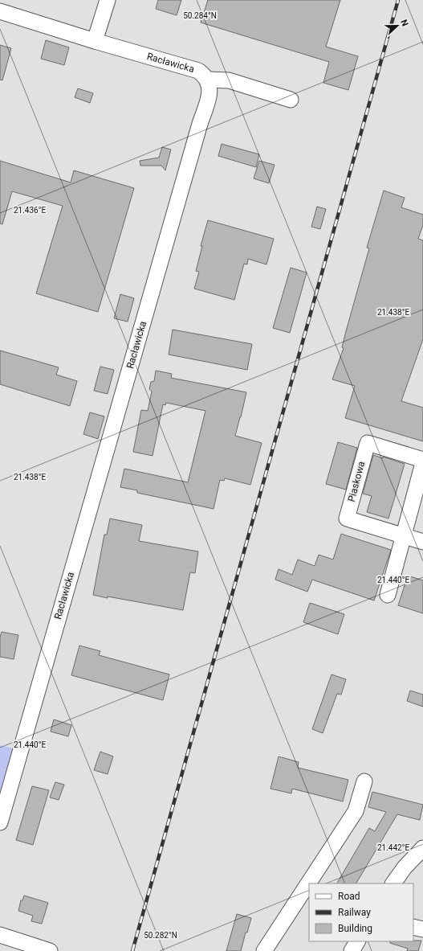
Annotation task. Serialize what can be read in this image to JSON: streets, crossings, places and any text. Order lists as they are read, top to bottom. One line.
{"streets":{"street":["Racławicka","Piaskowa"]},"legend":["Road","Railway","Building"],"north":"right","coordinates":["50.284°N","21.436°E","21.438°E","21.440°E","21.442°E","50.282°N"]}
